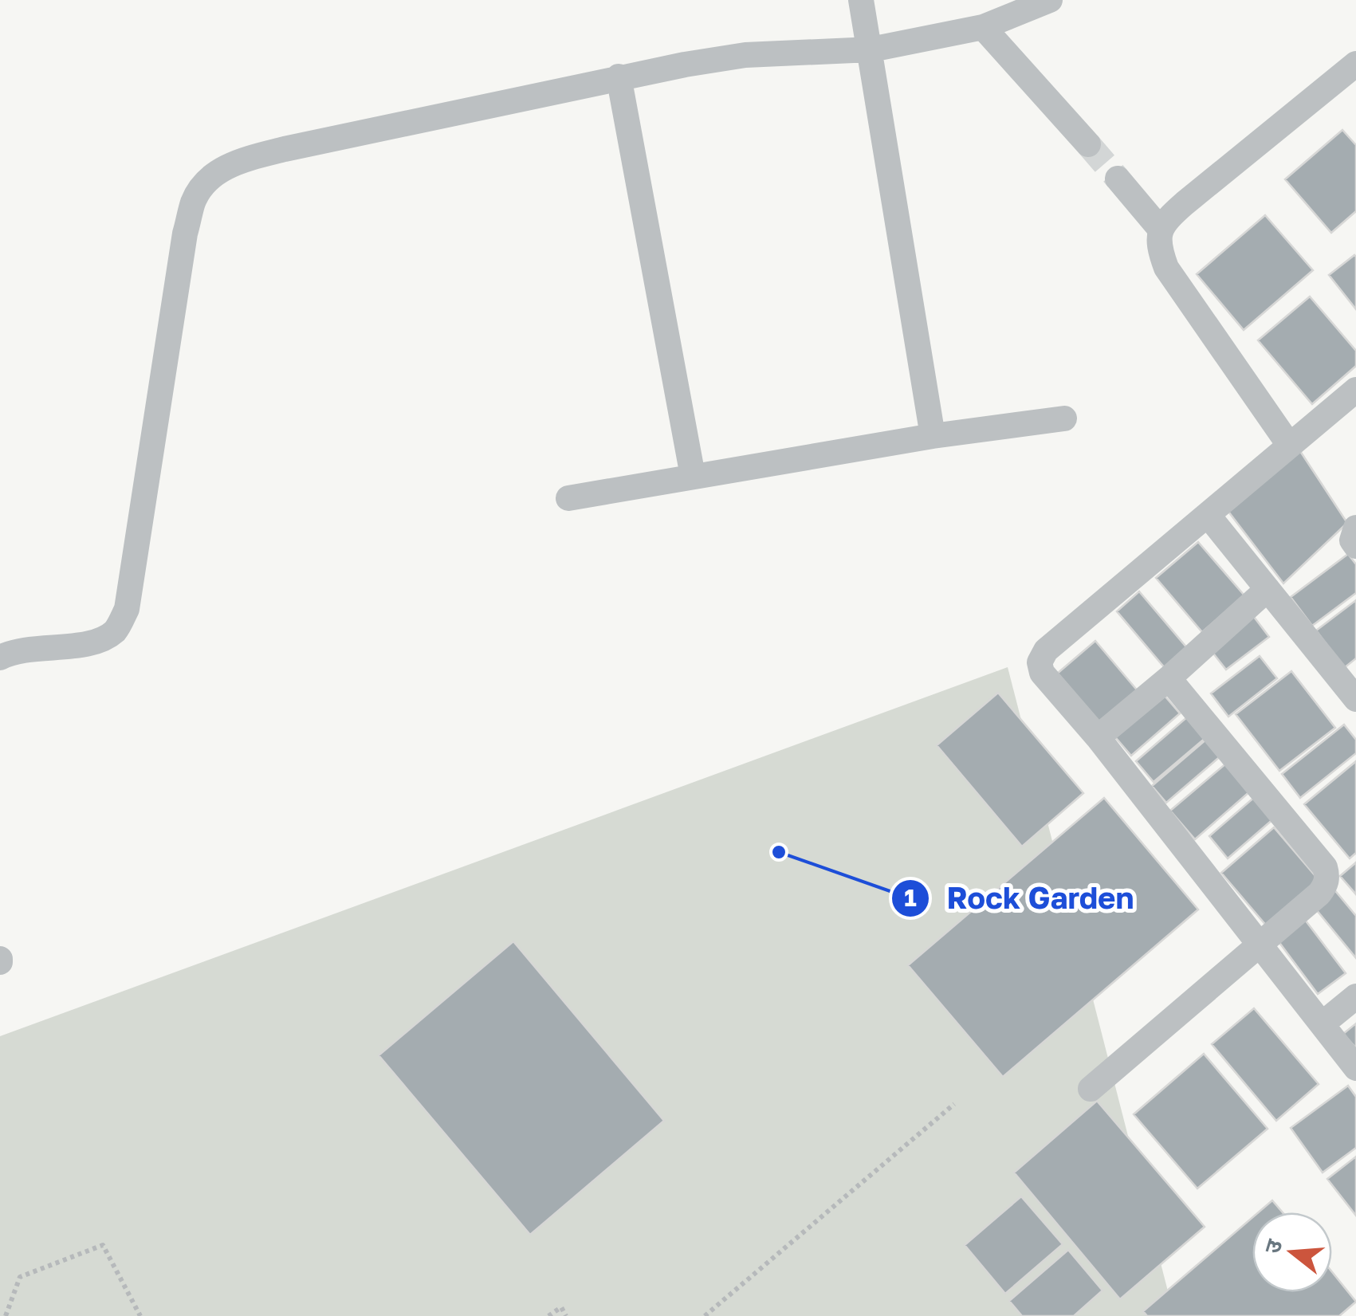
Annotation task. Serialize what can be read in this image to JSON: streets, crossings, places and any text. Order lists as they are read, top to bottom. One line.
{"places":["Rock Garden"],"north":"left"}
